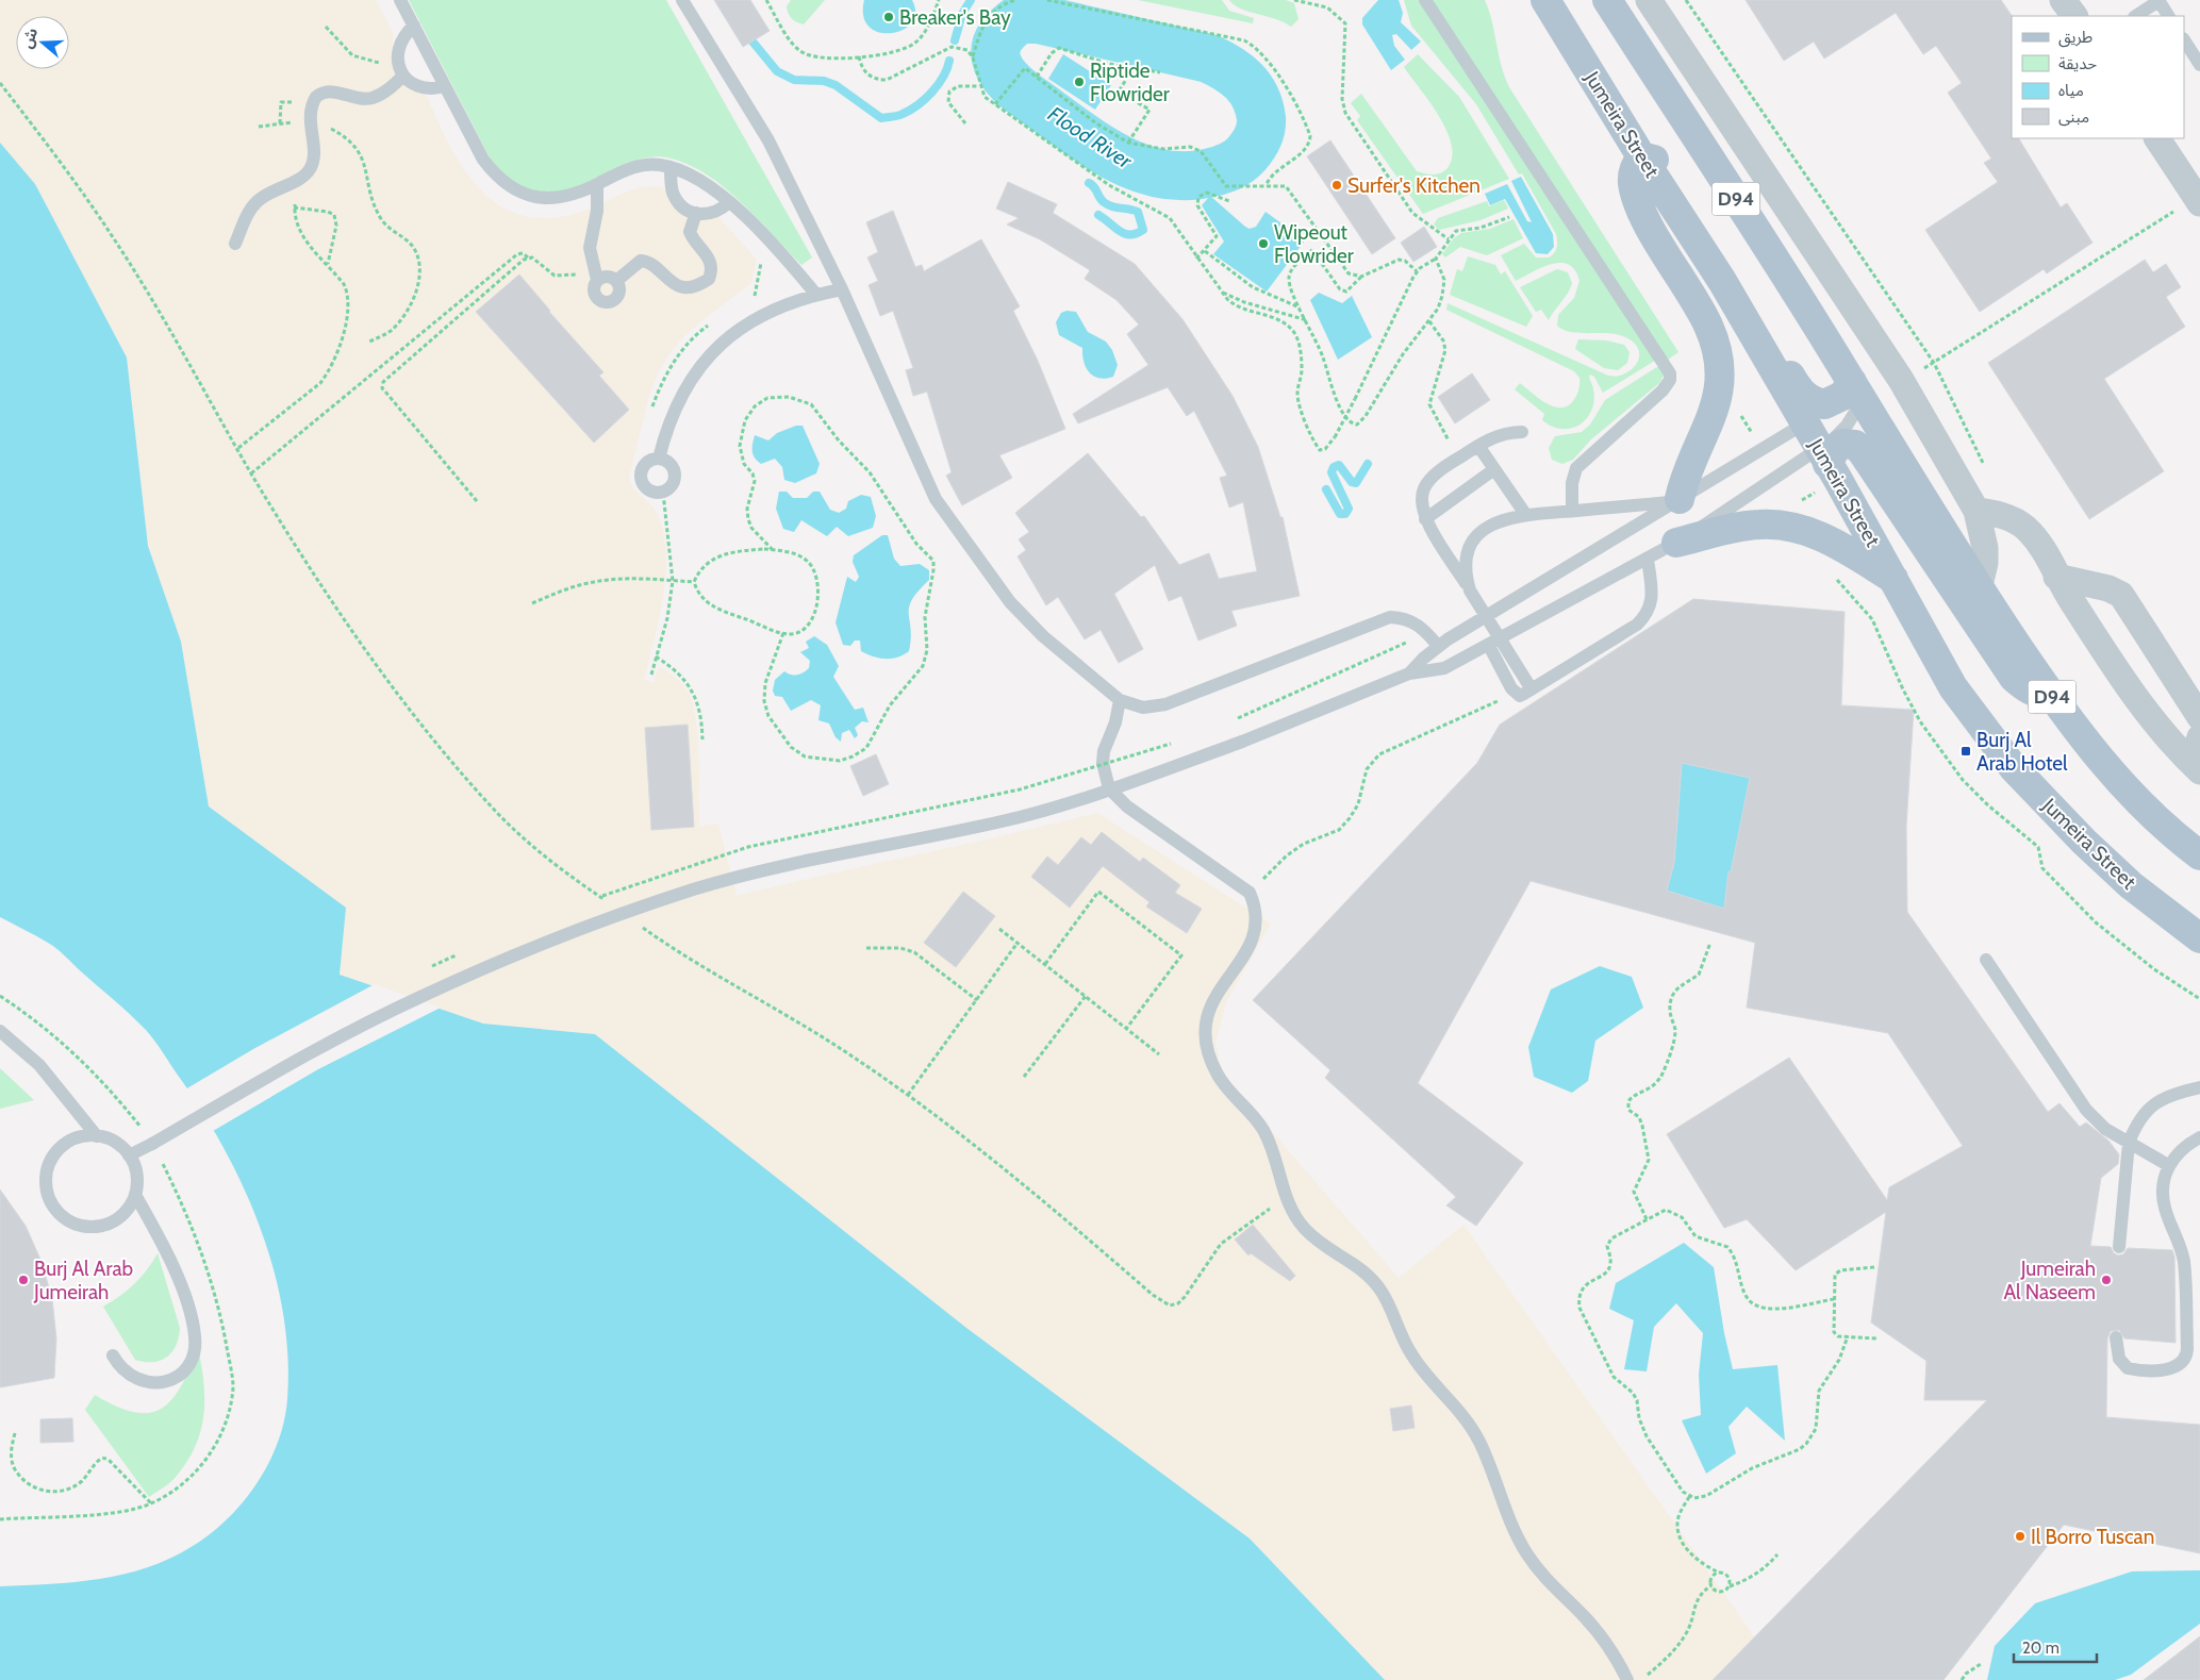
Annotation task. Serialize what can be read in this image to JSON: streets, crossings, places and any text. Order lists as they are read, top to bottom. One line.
{"streets":{"main road":["Jumeira Street","D94"]},"water":["Flood River"],"places":{"other":["Breaker's Bay","Riptide Flowrider","Surfer's Kitchen","Wipeout Flowrider","Burj Al Arab Jumeirah","Jumeirah Al Naseem","Il Borro Tuscan"],"transit":["Burj Al Arab Hotel"]},"legend":["طريق","حديقة","مياه","مبنى"],"scale_bar":"20 m","north":"left"}
